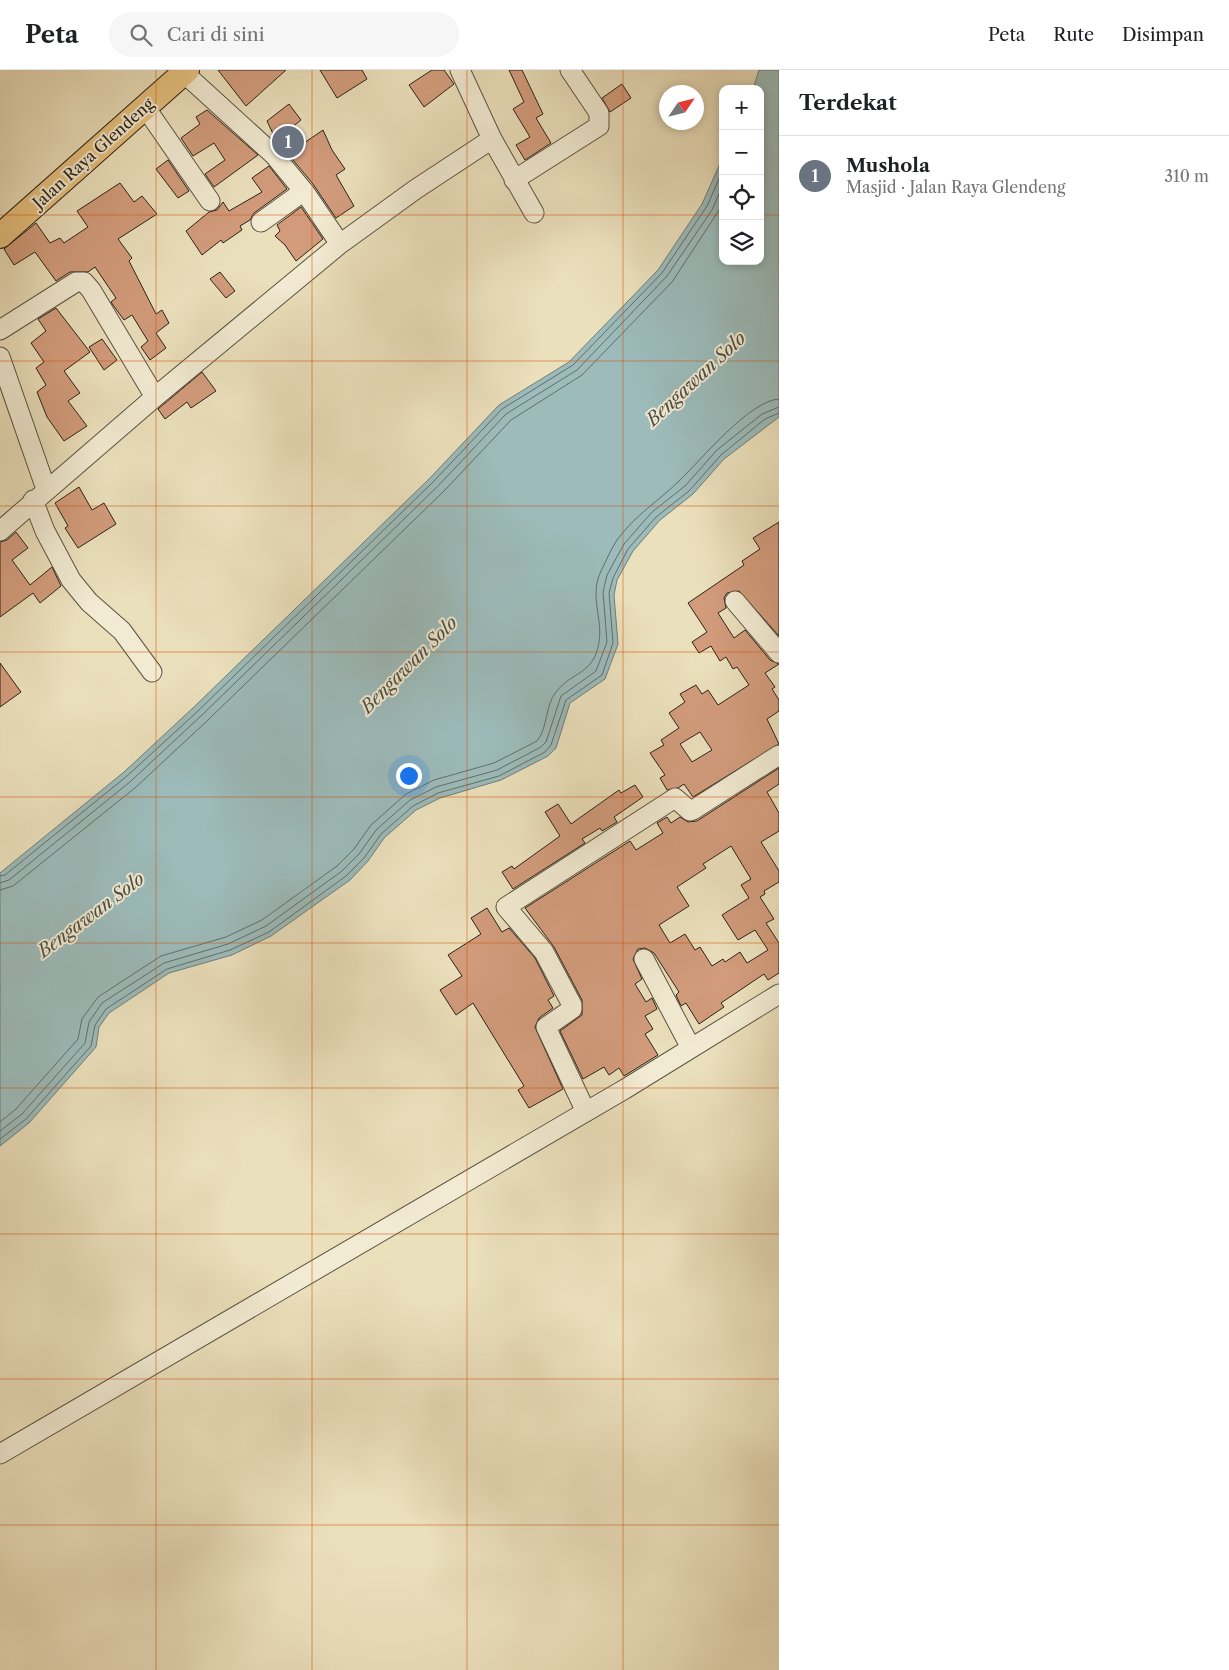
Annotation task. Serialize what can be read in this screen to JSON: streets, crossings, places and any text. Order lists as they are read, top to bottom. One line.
{"streets":{"main road":["Jalan Raya Glendeng"]},"water":["Bengawan Solo"],"north":"top right","page":{"header":"Peta","search":"Cari di sini","nav":["Peta","Rute","Disimpan"],"heading":"Terdekat","map_buttons":["+","−"],"pins":"1","list":[{"mark":"1","name":"Mushola","note":"Masjid · Jalan Raya Glendeng","value":"310 m"}]}}
